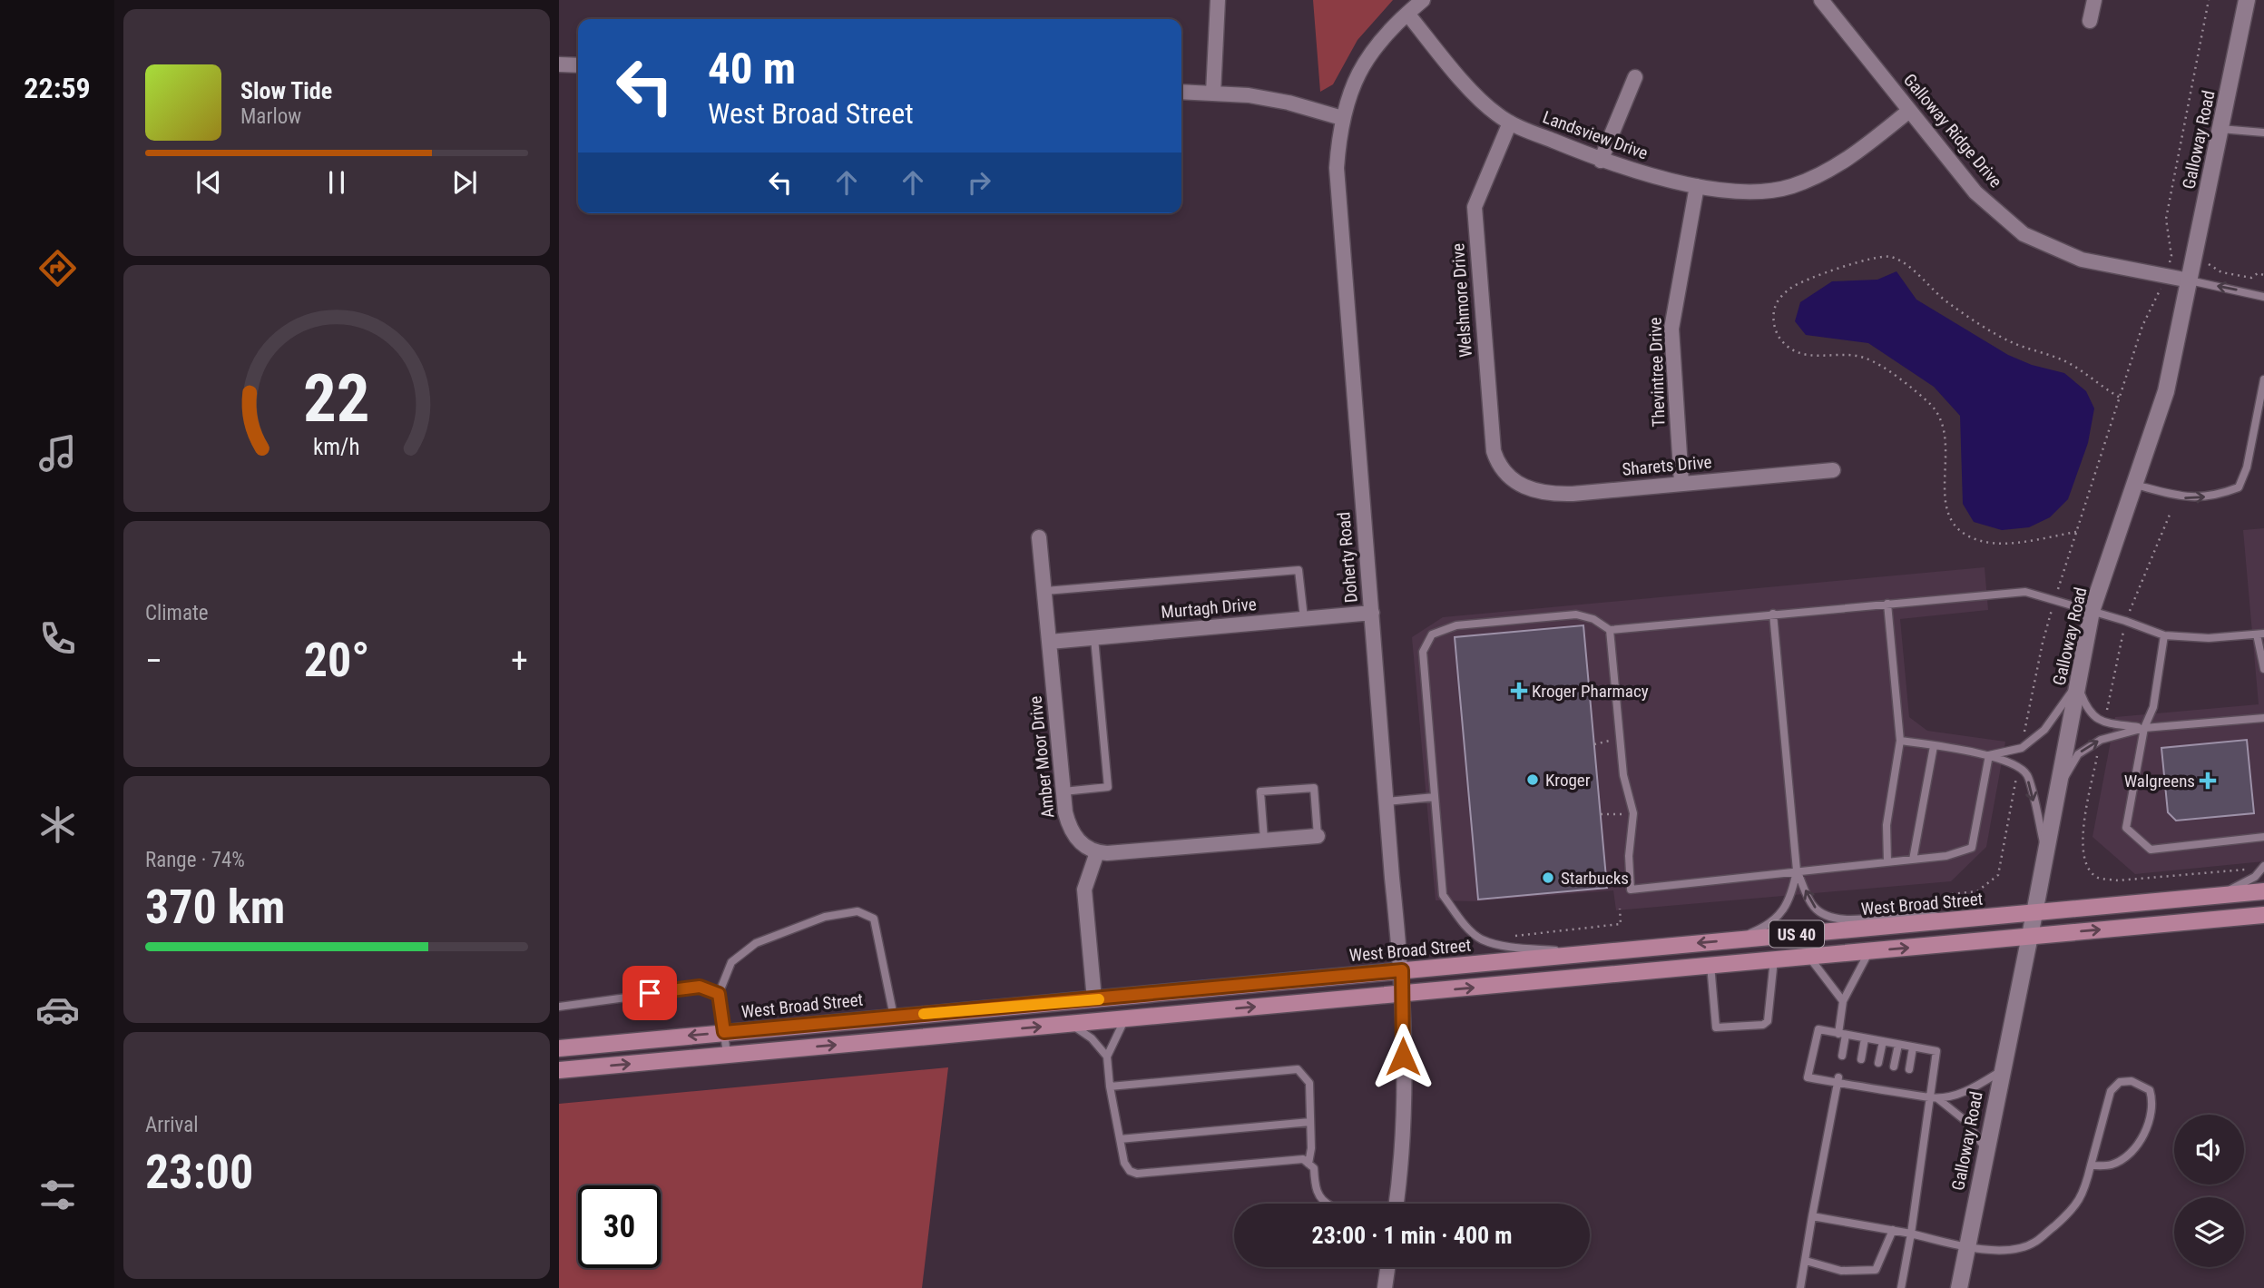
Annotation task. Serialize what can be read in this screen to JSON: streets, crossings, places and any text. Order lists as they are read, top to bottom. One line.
{"streets":{"main road":["West Broad Street","US 40"],"street":["Galloway Ridge Drive","Landsview Drive","Galloway Road","Welshmore Drive","Thevintree Drive","Sharets Drive","Doherty Road","Murtagh Drive","Amber Moor Drive"]},"crossings":[["Galloway Ridge Drive","Landsview Drive"],["Galloway Ridge Drive","Galloway Road"],["Landsview Drive","Welshmore Drive"],["Landsview Drive","Thevintree Drive"],["Landsview Drive","Doherty Road"],["Galloway Road","West Broad Street"],["Galloway Road","US 40"],["Welshmore Drive","Sharets Drive"],["Thevintree Drive","Sharets Drive"],["Doherty Road","Murtagh Drive"],["Doherty Road","West Broad Street"],["Doherty Road","US 40"],["Murtagh Drive","Amber Moor Drive"]],"places":{"health":["Kroger Pharmacy","Walgreens"],"other":["Kroger","Starbucks"]},"page":{"tabs":"22:59","turn":["40 m","West Broad Street"],"song":["Slow Tide","Marlow"],"tile":["Climate",["Range · 74%","370 km"],["Arrival","23:00"]],"heat":["−","20°","+"],"limit":"30","trip":"23:00 · 1 min · 400 m","gauge":["22","km/h"]}}
